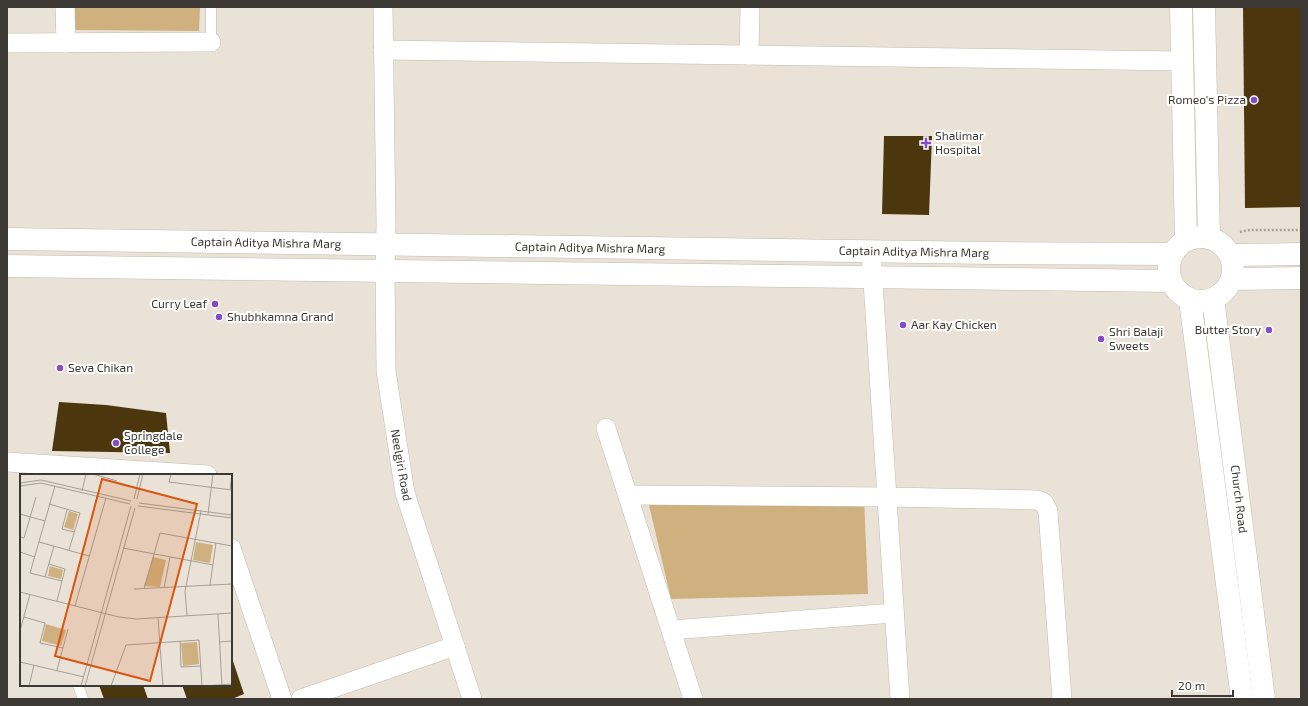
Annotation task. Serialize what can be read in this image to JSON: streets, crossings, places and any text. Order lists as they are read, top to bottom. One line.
{"streets":{"street":["Captain Aditya Mishra Marg","Neelgiri Road","Church Road"]},"crossings":[["Captain Aditya Mishra Marg","Neelgiri Road"],["Captain Aditya Mishra Marg","Church Road"]],"places":{"other":["Romeo's Pizza","Curry Leaf","Shubhkamna Grand","Aar Kay Chicken","Butter Story","Shri Balaji Sweets","Seva Chikan","Springdale College"],"health":["Shalimar Hospital"]},"scale_bar":"20 m"}
